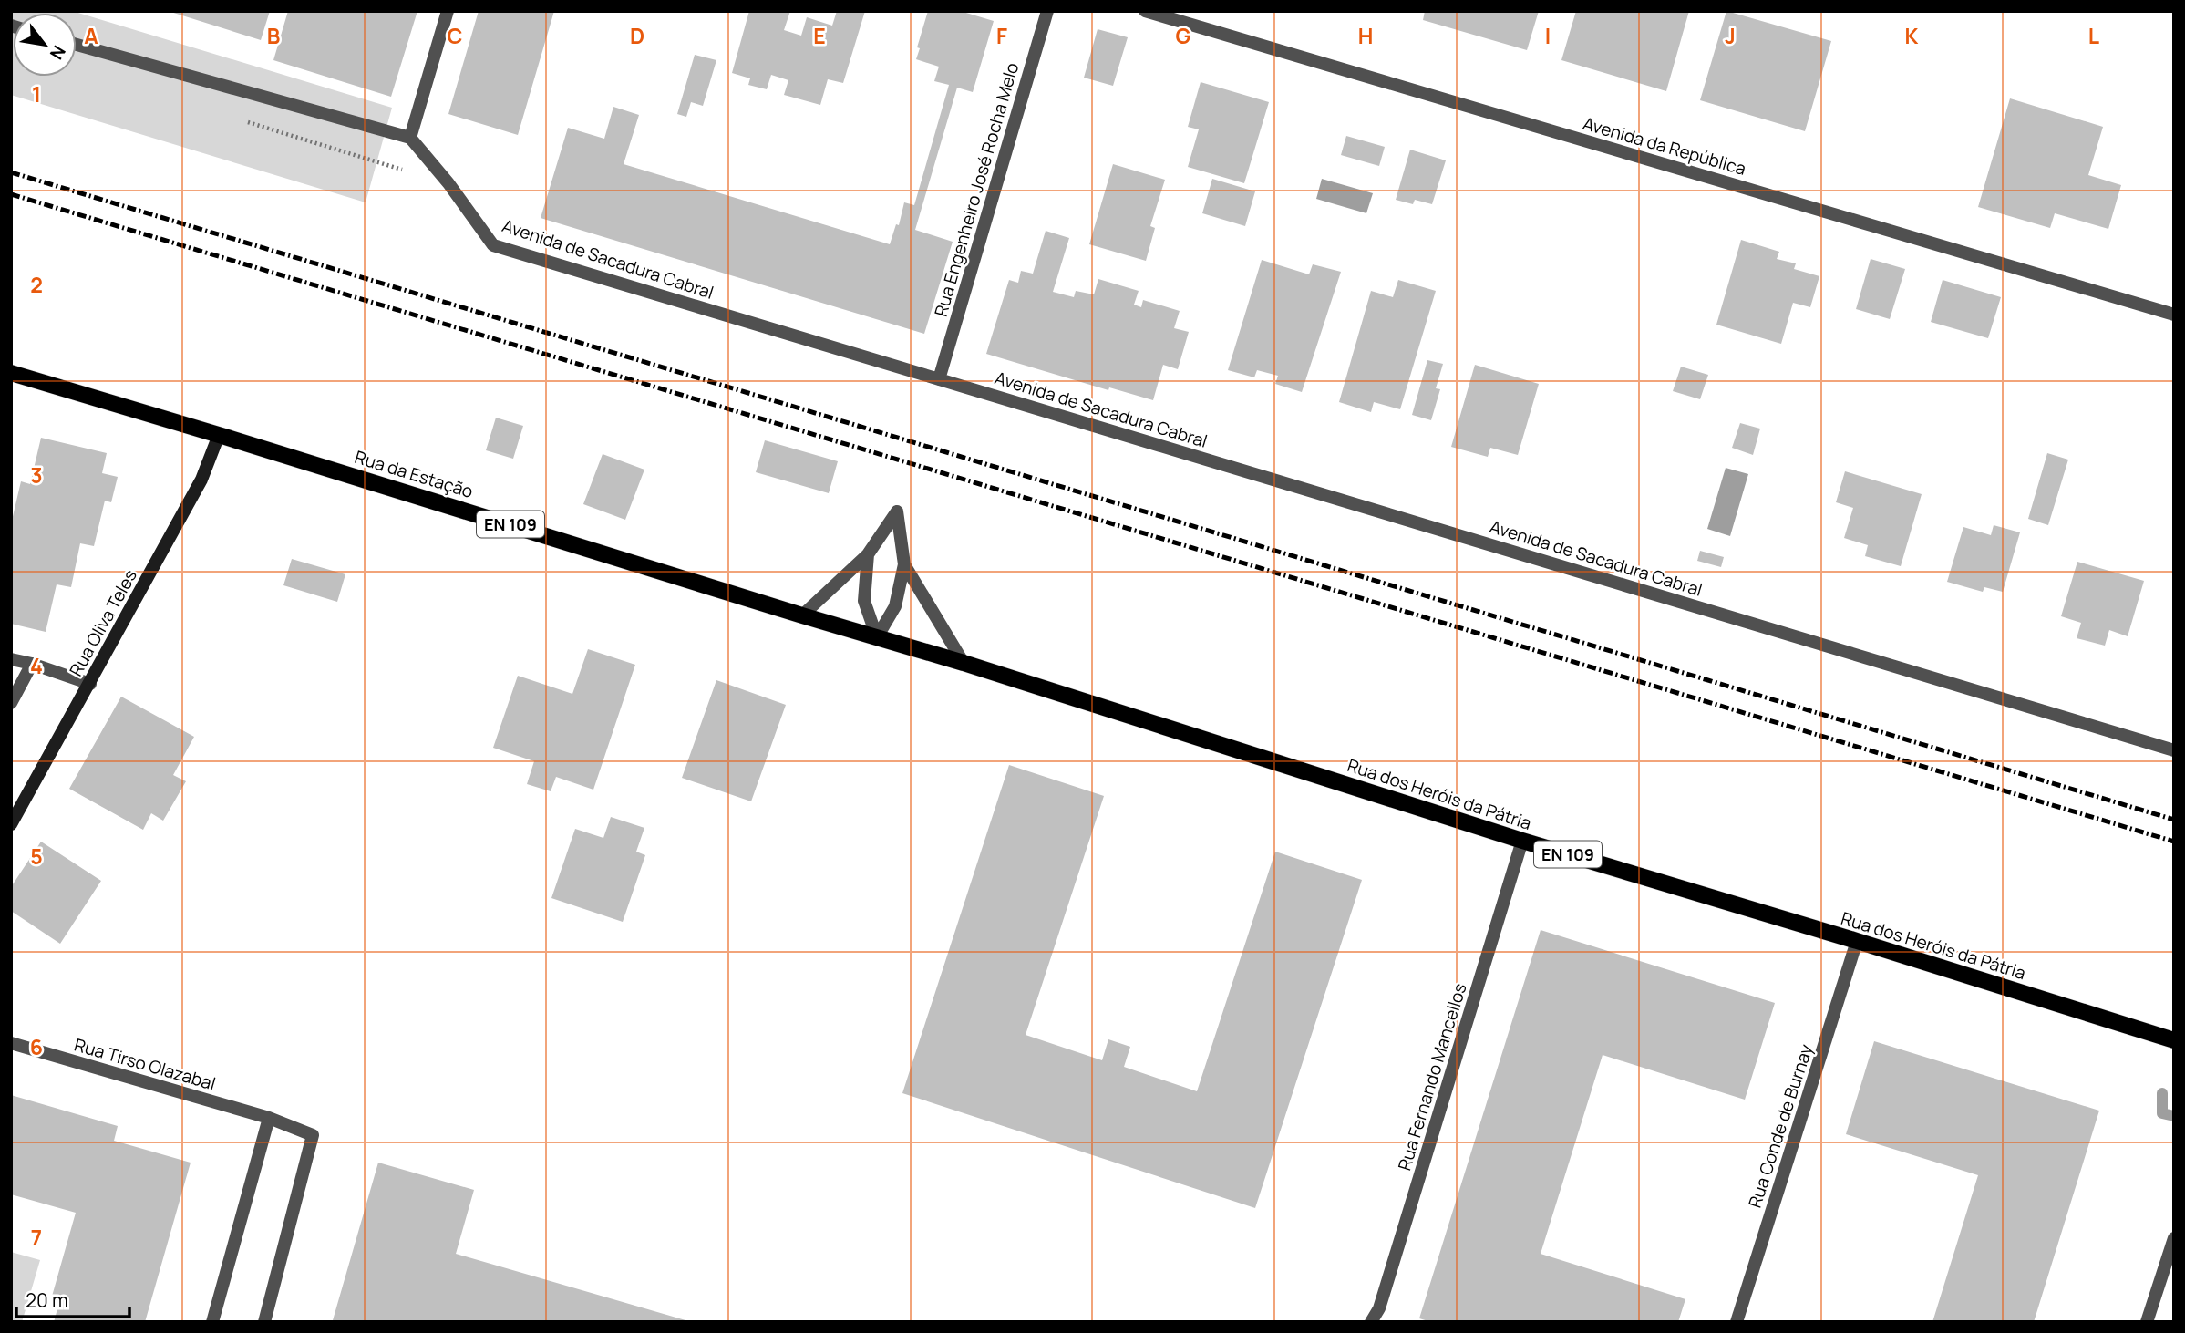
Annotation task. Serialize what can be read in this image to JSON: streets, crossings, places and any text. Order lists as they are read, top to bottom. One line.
{"streets":{"main road":["Rua da Estação","EN 109","Rua Oliva Teles","Rua dos Heróis da Pátria"],"street":["Avenida da República","Rua Engenheiro José Rocha Melo","Avenida de Sacadura Cabral","Rua Tirso Olazabal","Rua Fernando Mancellos","Rua Conde de Burnay"]},"crossings":[["Rua Engenheiro José Rocha Melo","Avenida de Sacadura Cabral"],["Rua da Estação","Rua Oliva Teles"],["Rua da Estação","Rua dos Heróis da Pátria"],["Rua dos Heróis da Pátria","Rua Fernando Mancellos"],["Rua dos Heróis da Pátria","Rua Conde de Burnay"]],"scale_bar":"20 m","north":"bottom right","grid":{"columns":["A","B","C","D","E","F","G","H","I","J","K","L"],"rows":["1","2","3","4","5","6","7"]}}
